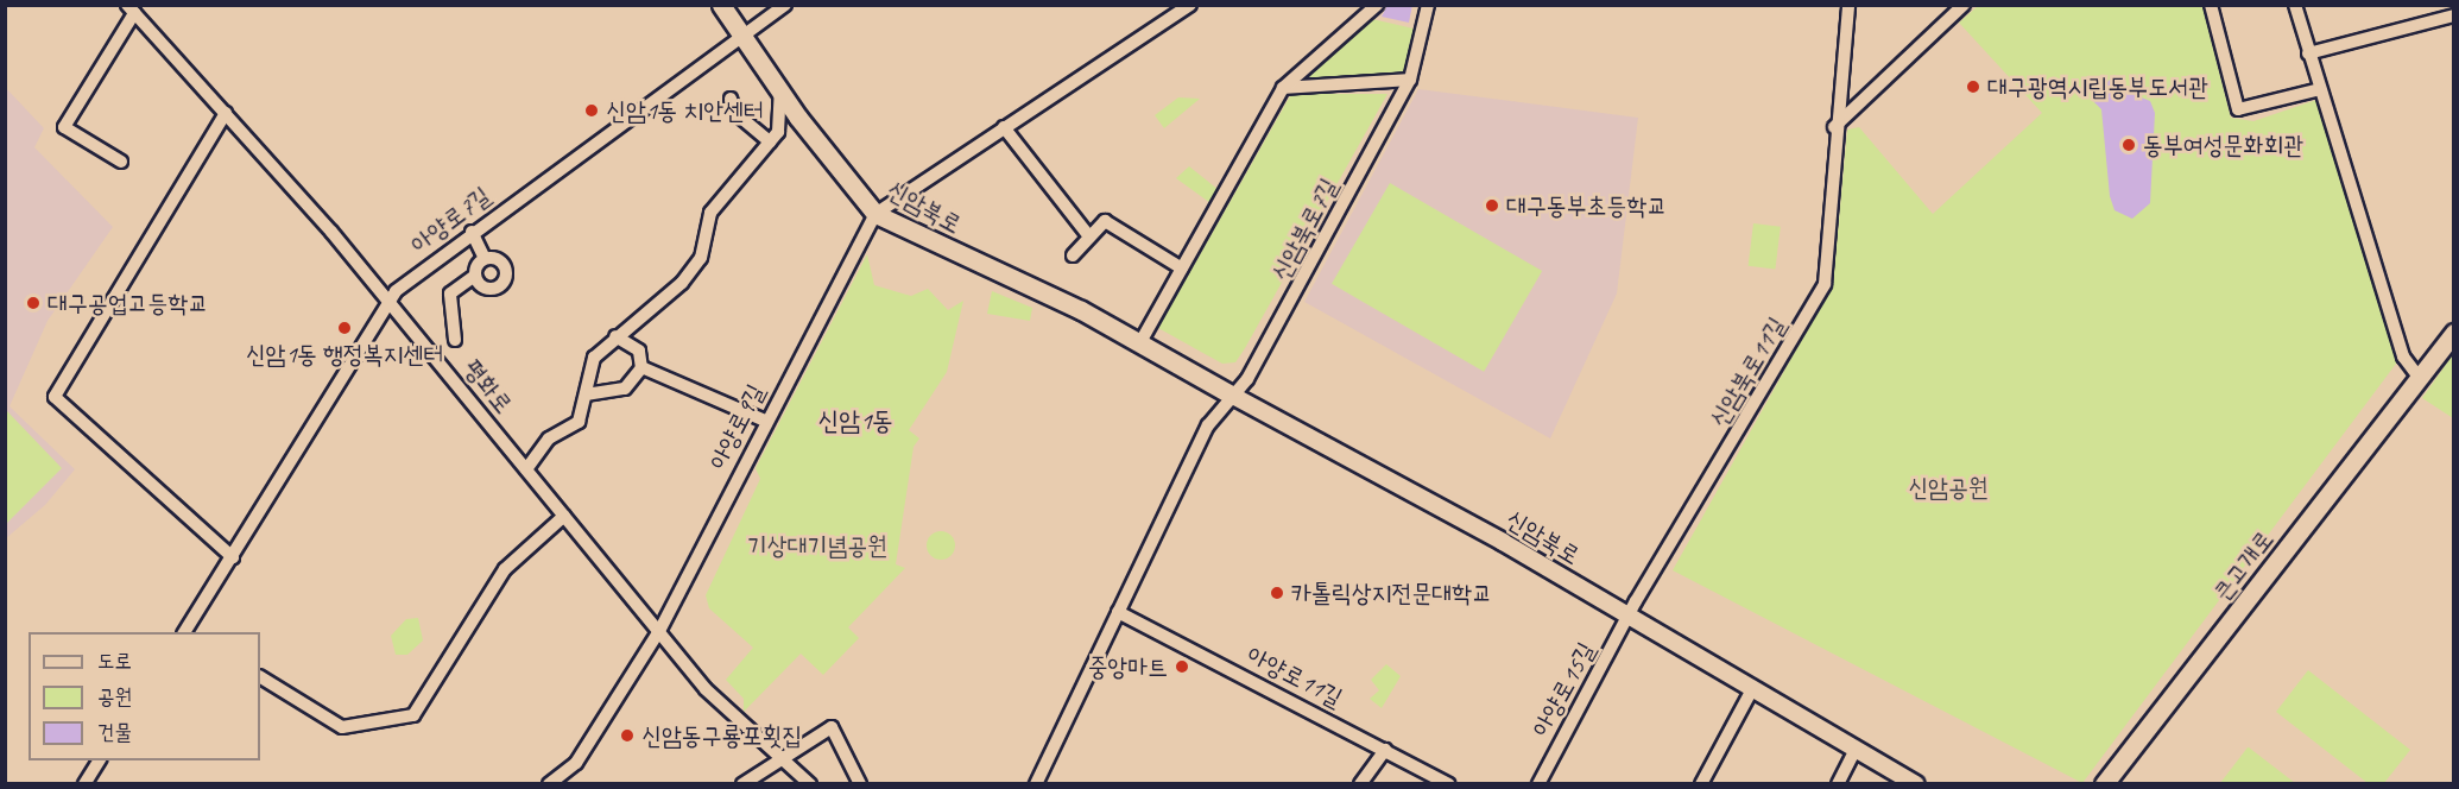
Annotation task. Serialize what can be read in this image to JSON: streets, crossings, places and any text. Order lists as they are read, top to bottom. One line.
{"streets":{"main road":["신암북로","큰고개로"],"street":["아양로7길","신암북로7길","신암북로11길","평화로","아양로9길","아양로11길","아양로15길"]},"crossings":[["신암북로","아양로7길"],["신암북로","신암북로7길"],["신암북로","신암북로11길"],["신암북로","아양로9길"],["신암북로","아양로15길"],["아양로7길","평화로"],["신암북로11길","아양로15길"],["평화로","아양로9길"]],"districts":["신암1동"],"parks":["신암공원","기상대기념공원"],"places":["대구광역시립동부도서관","신암1동 치안센터","동부여성문화회관","대구동부초등학교","대구공업고등학교","신암1동 행정복지센터","카톨릭상지전문대학교","중앙마트","신암동구룡포횟집"],"legend":["도로","공원","건물"]}
